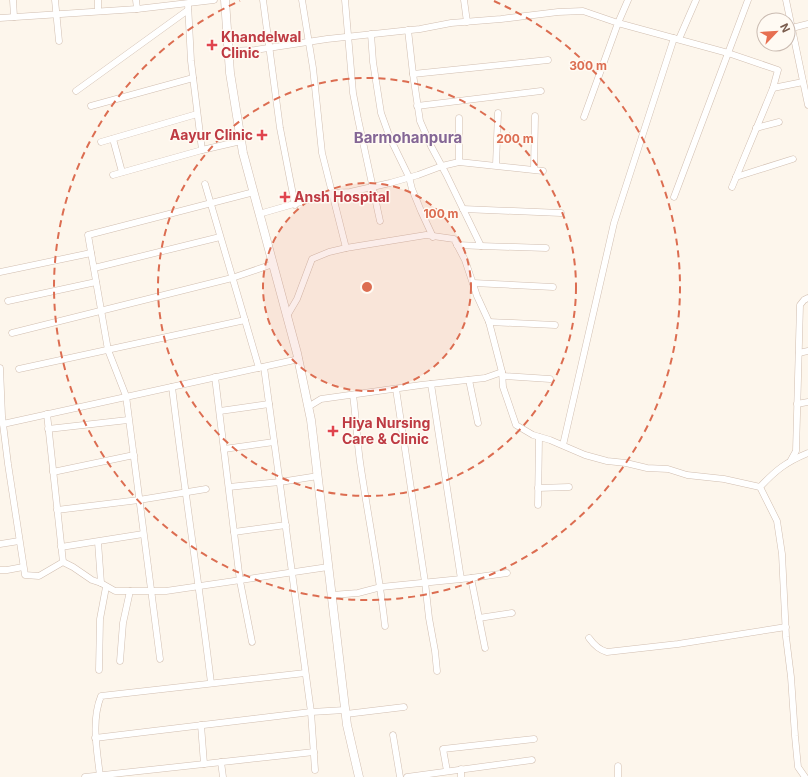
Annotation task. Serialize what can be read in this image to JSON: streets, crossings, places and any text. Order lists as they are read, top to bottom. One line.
{"districts":["Barmohanpura"],"places":{"health":["Khandelwal Clinic","Aayur Clinic","Ansh Hospital","Hiya Nursing Care & Clinic"]},"north":"top right","rings":["300 m","200 m","100 m"]}
